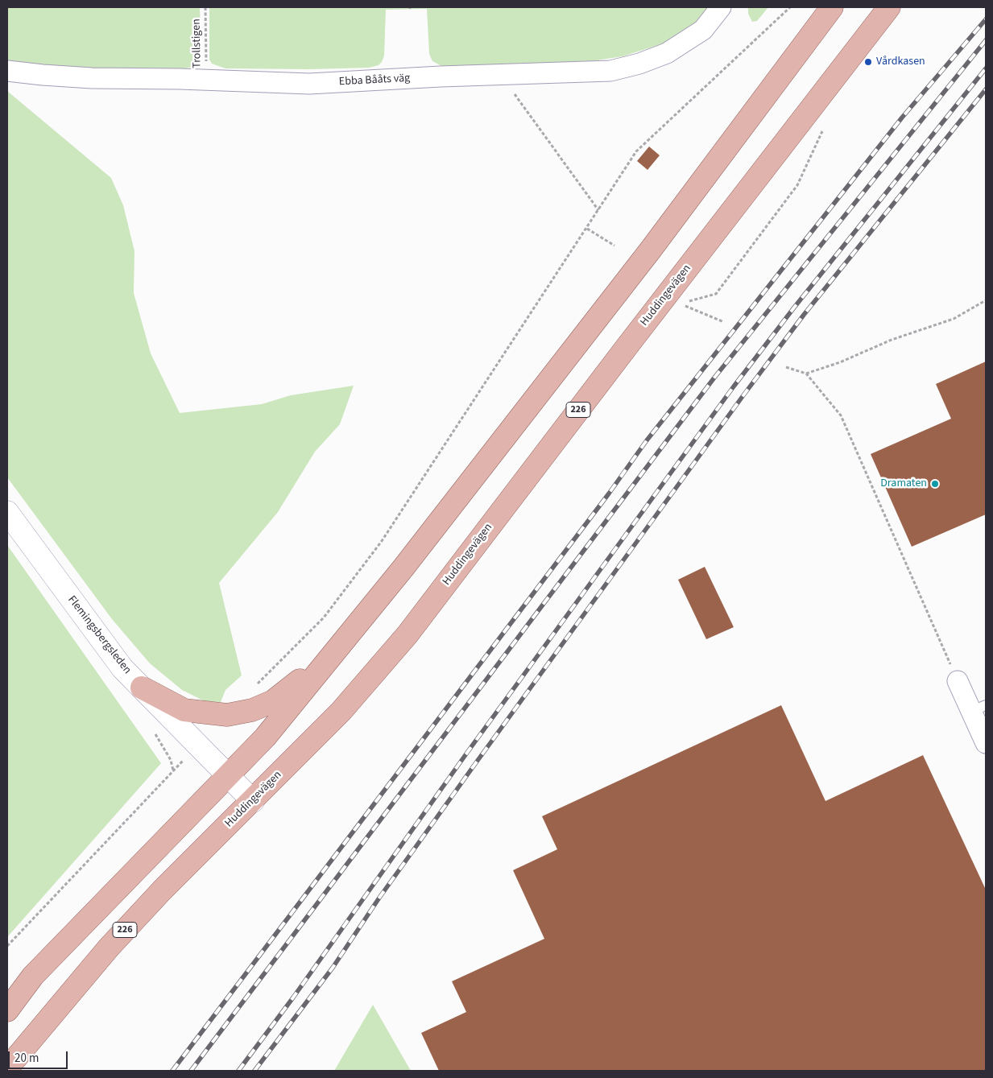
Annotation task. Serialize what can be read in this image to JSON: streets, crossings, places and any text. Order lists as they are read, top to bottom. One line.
{"streets":{"main road":["Huddingevägen","226"],"street":["Ebba Bååts väg","Flemingsbergsleden"],"path":["Trollstigen"]},"crossings":[["Trollstigen","Ebba Bååts väg"],["Huddingevägen","Flemingsbergsleden"]],"places":["Vårdkasen","Dramaten"],"scale_bar":"20 m"}
